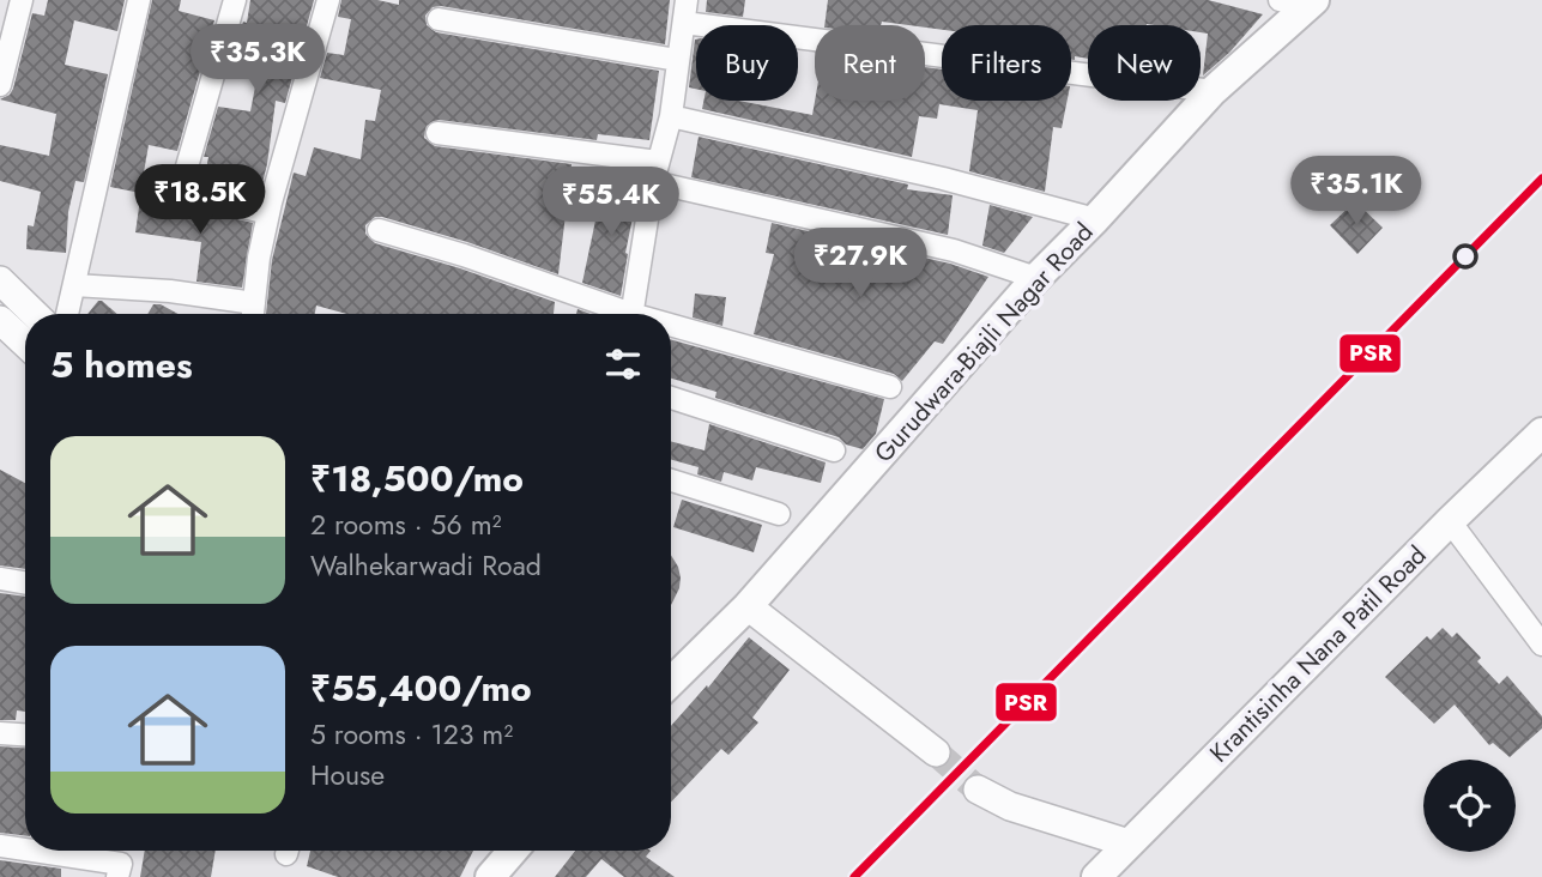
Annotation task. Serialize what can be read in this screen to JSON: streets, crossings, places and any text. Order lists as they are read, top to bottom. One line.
{"streets":{"main road":["Gurudwara-Biajli Nagar Road","Krantisinha Nana Patil Road"]},"lines":["transit line PSR"],"page":{"price":["₹35.3K","₹35.1K","₹18.5K","₹55.4K","₹27.9K"],"chip":["Buy","Rent","Filters","New"],"heading":"5 homes","list":[{"name":"₹18,500/mo","note":"2 rooms · 56 m² · Walhekarwadi Road"},{"name":"₹55,400/mo","note":"5 rooms · 123 m² · House"}]}}
